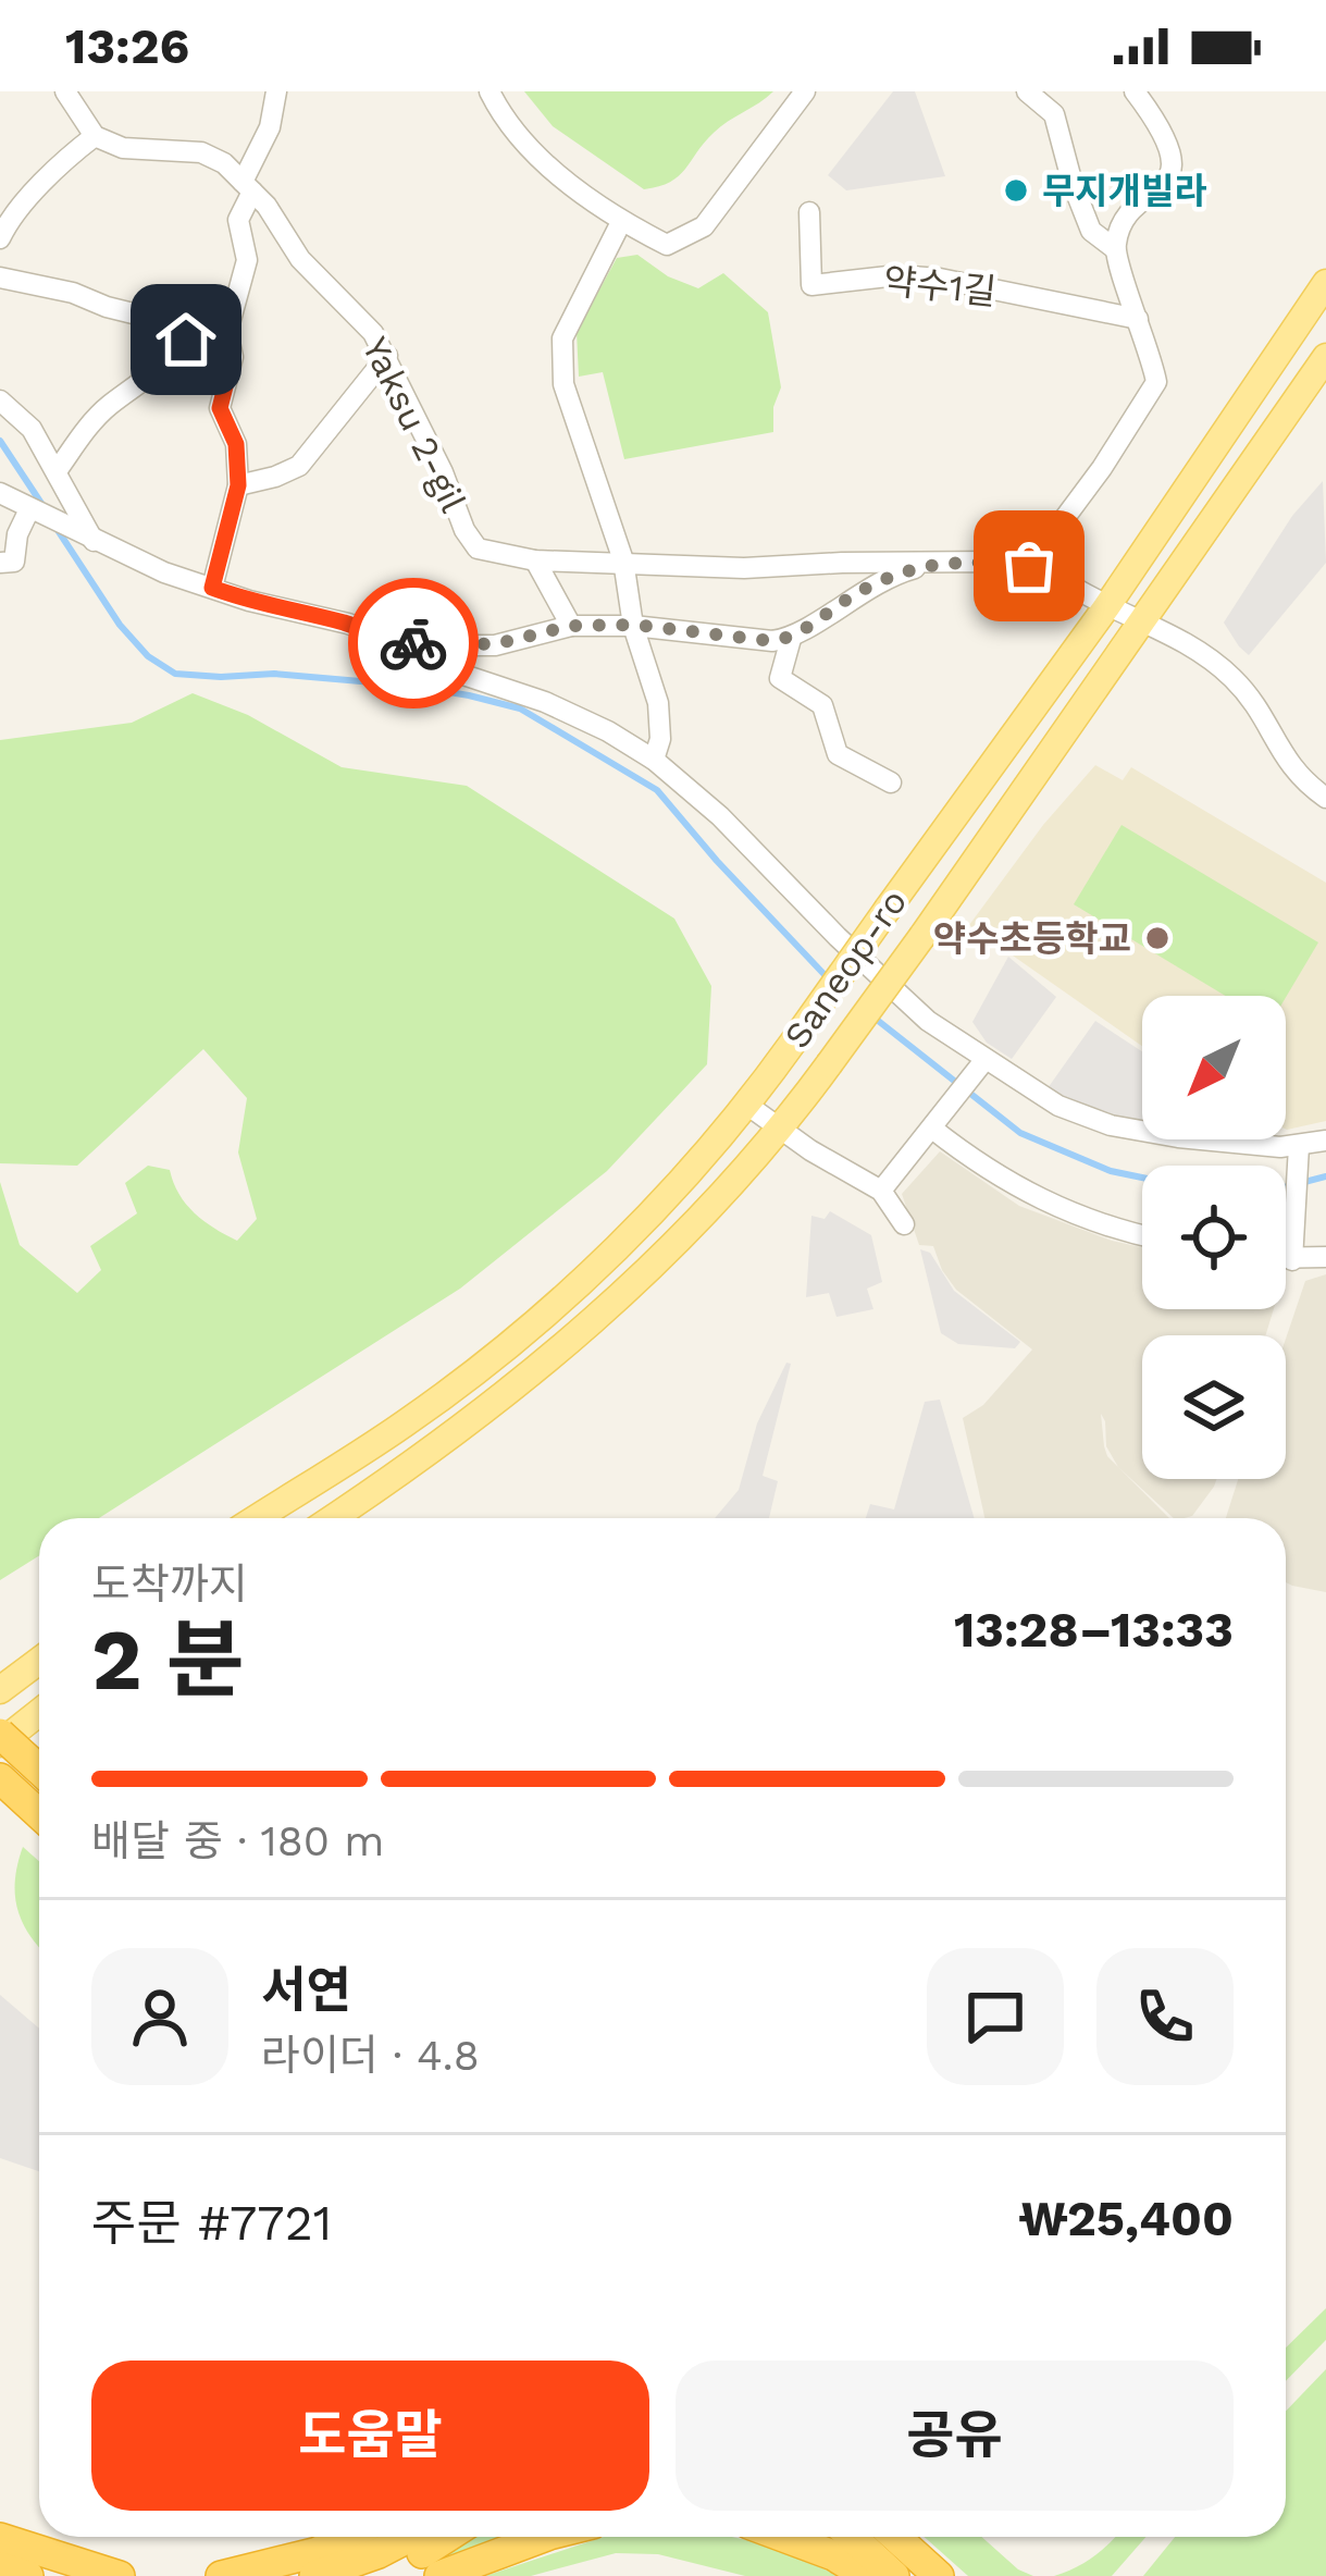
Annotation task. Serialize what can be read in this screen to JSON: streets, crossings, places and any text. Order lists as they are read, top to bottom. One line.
{"streets":{"main road":["Saneop-ro"],"street":["약수1길","Yaksu 2-gil"]},"crossings":[["약수1길","Yaksu 2-gil"]],"places":["무지개빌라","약수초등학교"],"north":"bottom left","page":{"status":"13:26","heading":["2 분","도착까지","13:28–13:33"],"panel":["서연","라이더 · 4.8","주문 #7721","₩25,400"],"bar":"배달 중 · 180 m","buttons":["도움말","공유"]}}
